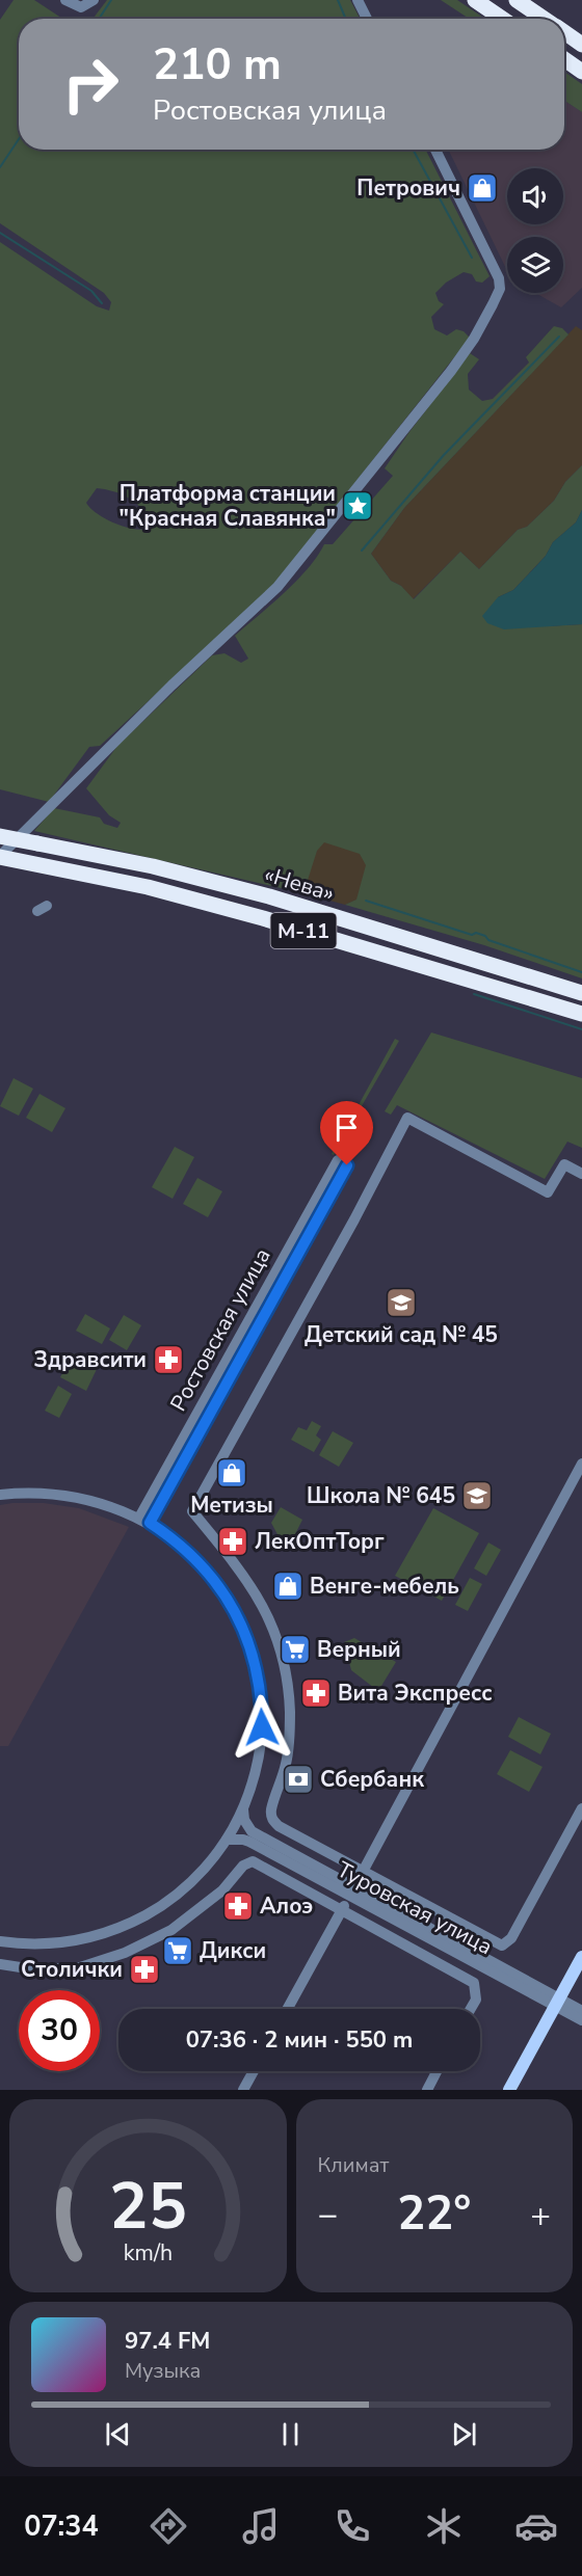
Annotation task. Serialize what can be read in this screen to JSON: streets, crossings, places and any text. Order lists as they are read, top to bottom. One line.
{"streets":{"highway":["«Нева»","М-11"],"street":["Ростовская улица","Туровская улица"]},"places":{"shop":["Петрович","Метизы","Венге-мебель"],"place":["Платформа станции \"Красная Славянка\""],"school or university":["Детский сад № 45","Школа № 645"],"pharmacy":["Здравсити","ЛекОптТорг","Вита Экспресс","Алоэ","Столички"],"supermarket":["Верный","Дикси"],"bank":["Сбербанк"]},"page":{"turn":["210 m","Ростовская улица"],"limit":"30","trip":"07:36 · 2 мин · 550 m","tile":"Климат","heat":["−","22°","+"],"song":["97.4 FM","Музыка"],"tabs":"07:34","gauge":["25","km/h"]}}
